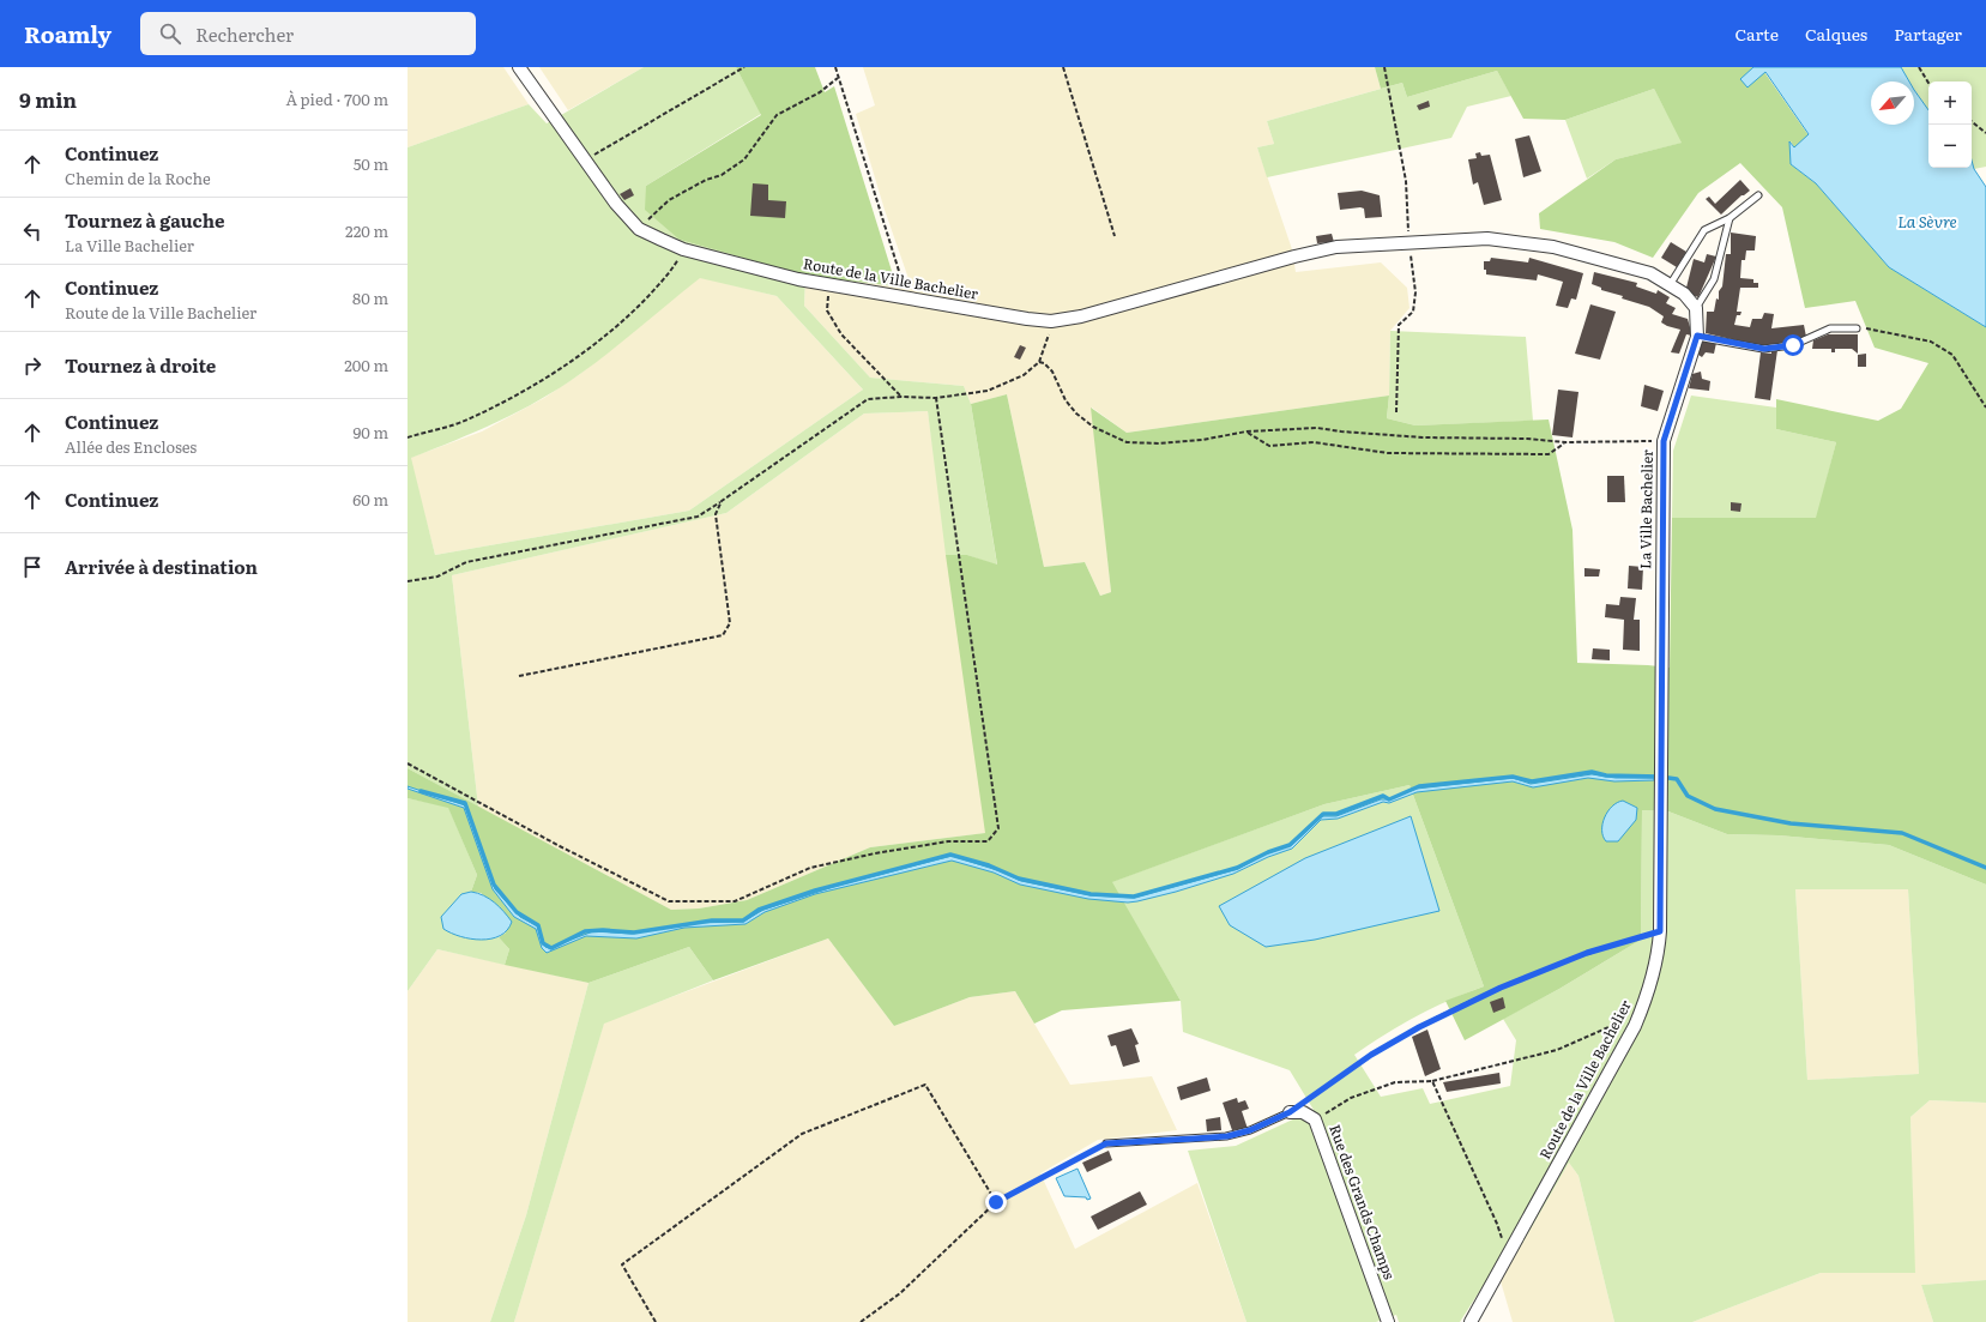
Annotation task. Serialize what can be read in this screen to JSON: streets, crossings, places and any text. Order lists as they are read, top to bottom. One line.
{"streets":{"street":["Route de la Ville Bachelier","La Ville Bachelier","Rue des Grands Champs"]},"crossings":[["Route de la Ville Bachelier","La Ville Bachelier"]],"water":["La Sèvre"],"north":"bottom left","page":{"header":"Roamly","search":"Rechercher","nav":["Carte","Calques","Partager"],"heading":["9 min","À pied · 700 m"],"map_buttons":["+","−"],"list":[["Continuez","Chemin de la Roche","50 m"],["Tournez à gauche","La Ville Bachelier","220 m"],["Continuez","Route de la Ville Bachelier","80 m"],["Tournez à droite","200 m"],["Continuez","Allée des Encloses","90 m"],["Continuez","60 m"],"Arrivée à destination"]}}
